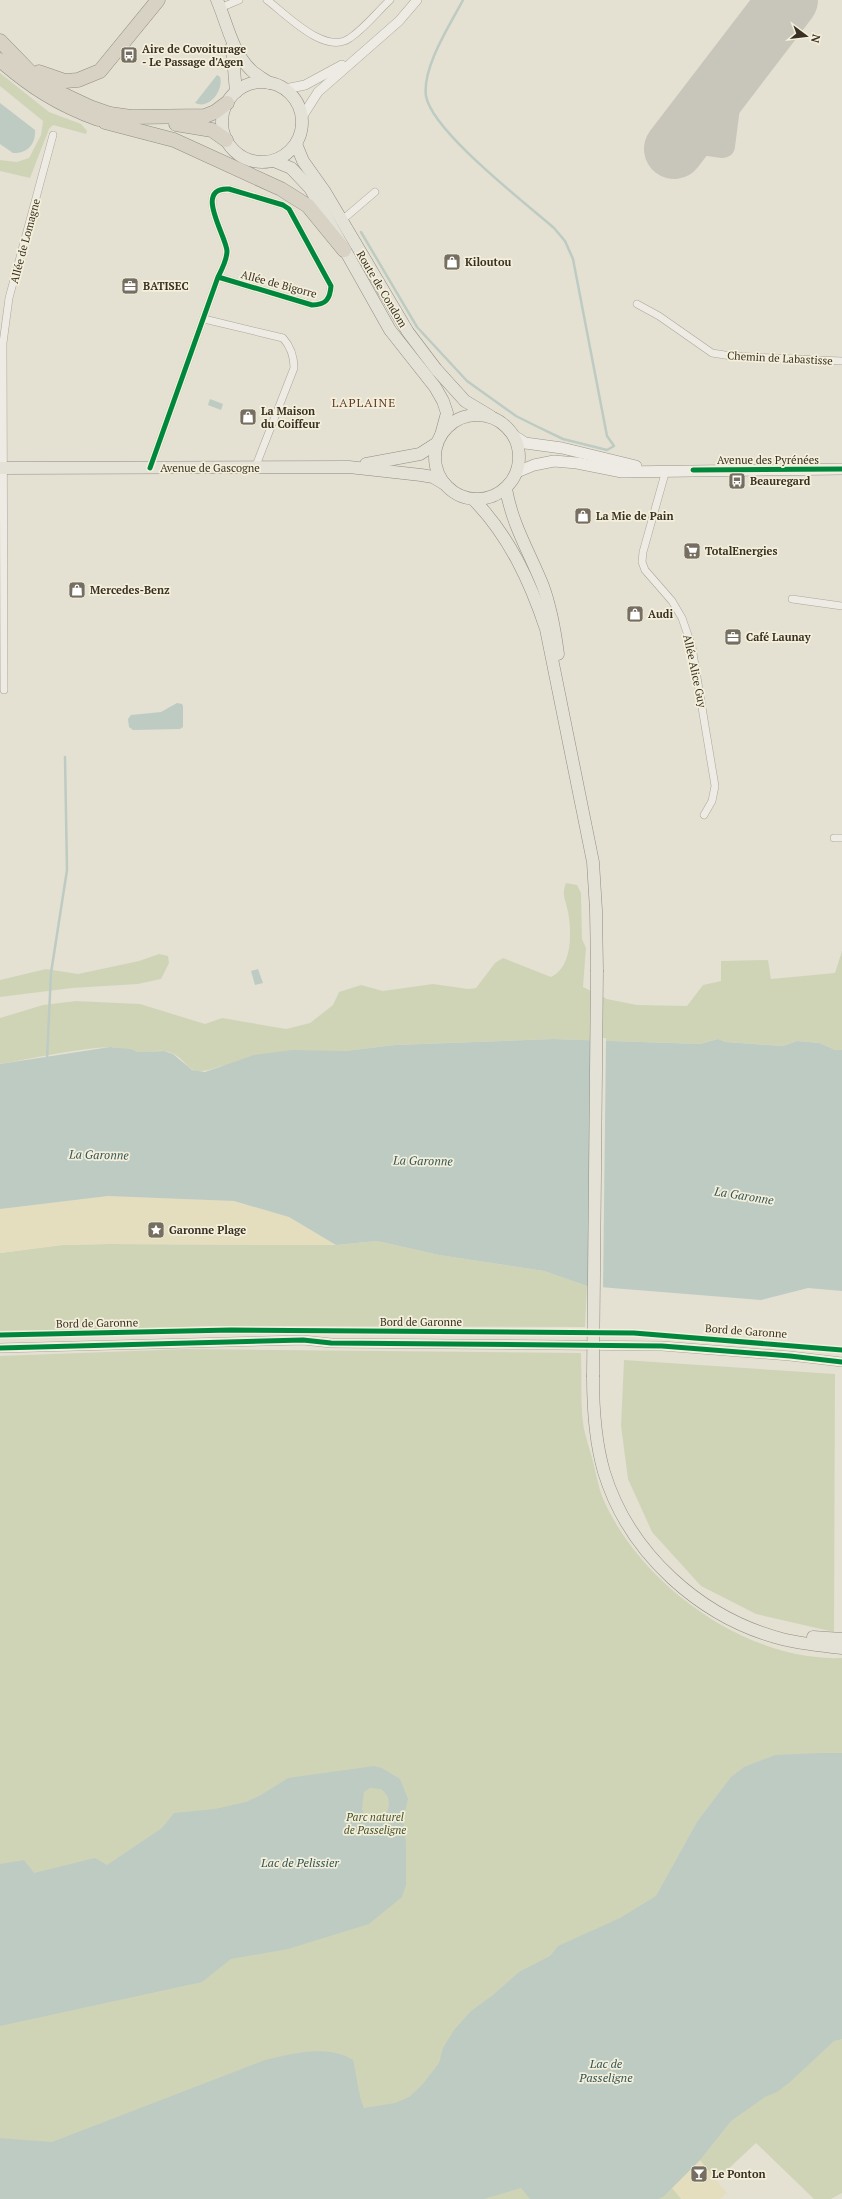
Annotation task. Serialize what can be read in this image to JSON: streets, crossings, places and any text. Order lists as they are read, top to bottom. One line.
{"streets":{"main road":["Route de Condom","Avenue des Pyrénées","Avenue de Gascogne"],"street":["Allée de Lomagne","Allée de Bigorre","Chemin de Labastisse","Allée Alice Guy"],"cycle path":["Bord de Garonne"]},"crossings":[["Allée de Lomagne","Avenue de Gascogne"],["Allée de Bigorre","Avenue de Gascogne"],["Route de Condom","Avenue des Pyrénées"],["Route de Condom","Avenue de Gascogne"],["Avenue des Pyrénées","Avenue de Gascogne"],["Avenue des Pyrénées","Allée Alice Guy"]],"districts":["LAPLAINE"],"water":["La Garonne","Lac de Pelissier","Lac de Passeligne"],"parks":["Parc naturel de Passeligne"],"places":{"bus stop":["Aire de Covoiturage - Le Passage d'Agen","Beauregard"],"shop":["Kiloutou","La Maison du Coiffeur","La Mie de Pain","Mercedes-Benz","Audi"],"office":["BATISEC","Café Launay"],"supermarket":["TotalEnergies"],"place":["Garonne Plage"],"bar":["Le Ponton"]},"north":"right"}
